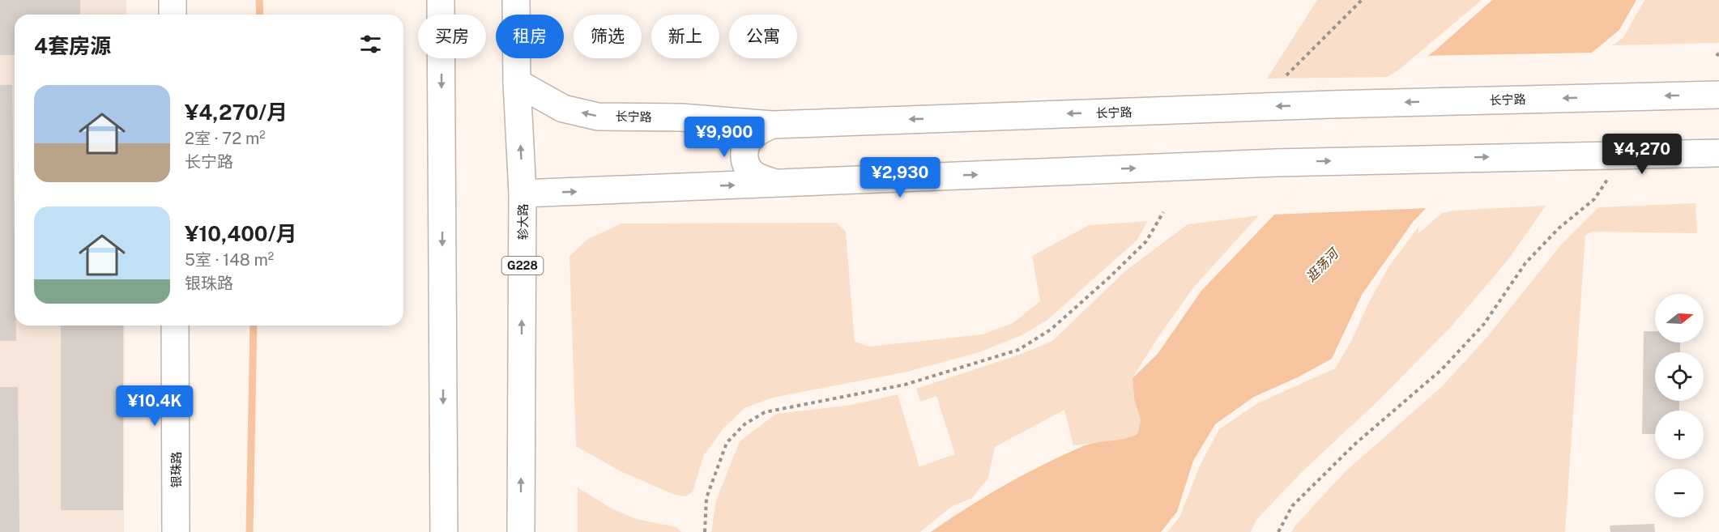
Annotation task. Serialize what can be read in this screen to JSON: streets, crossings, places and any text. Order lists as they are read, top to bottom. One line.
{"streets":{"main road":["长宁路","轸大路","G228","银珠路"]},"crossings":[["长宁路","轸大路"]],"water":["逛荡河"],"north":"right","page":{"chip":["买房","租房","筛选","新上","公寓"],"heading":"4套房源","list":[{"name":"¥4,270/月","note":"2室 · 72 m² · 长宁路"},{"name":"¥10,400/月","note":"5室 · 148 m² · 银珠路"}],"price":["¥9,900","¥4,270","¥2,930","¥10.4K"],"map_buttons":["+","−"]}}
